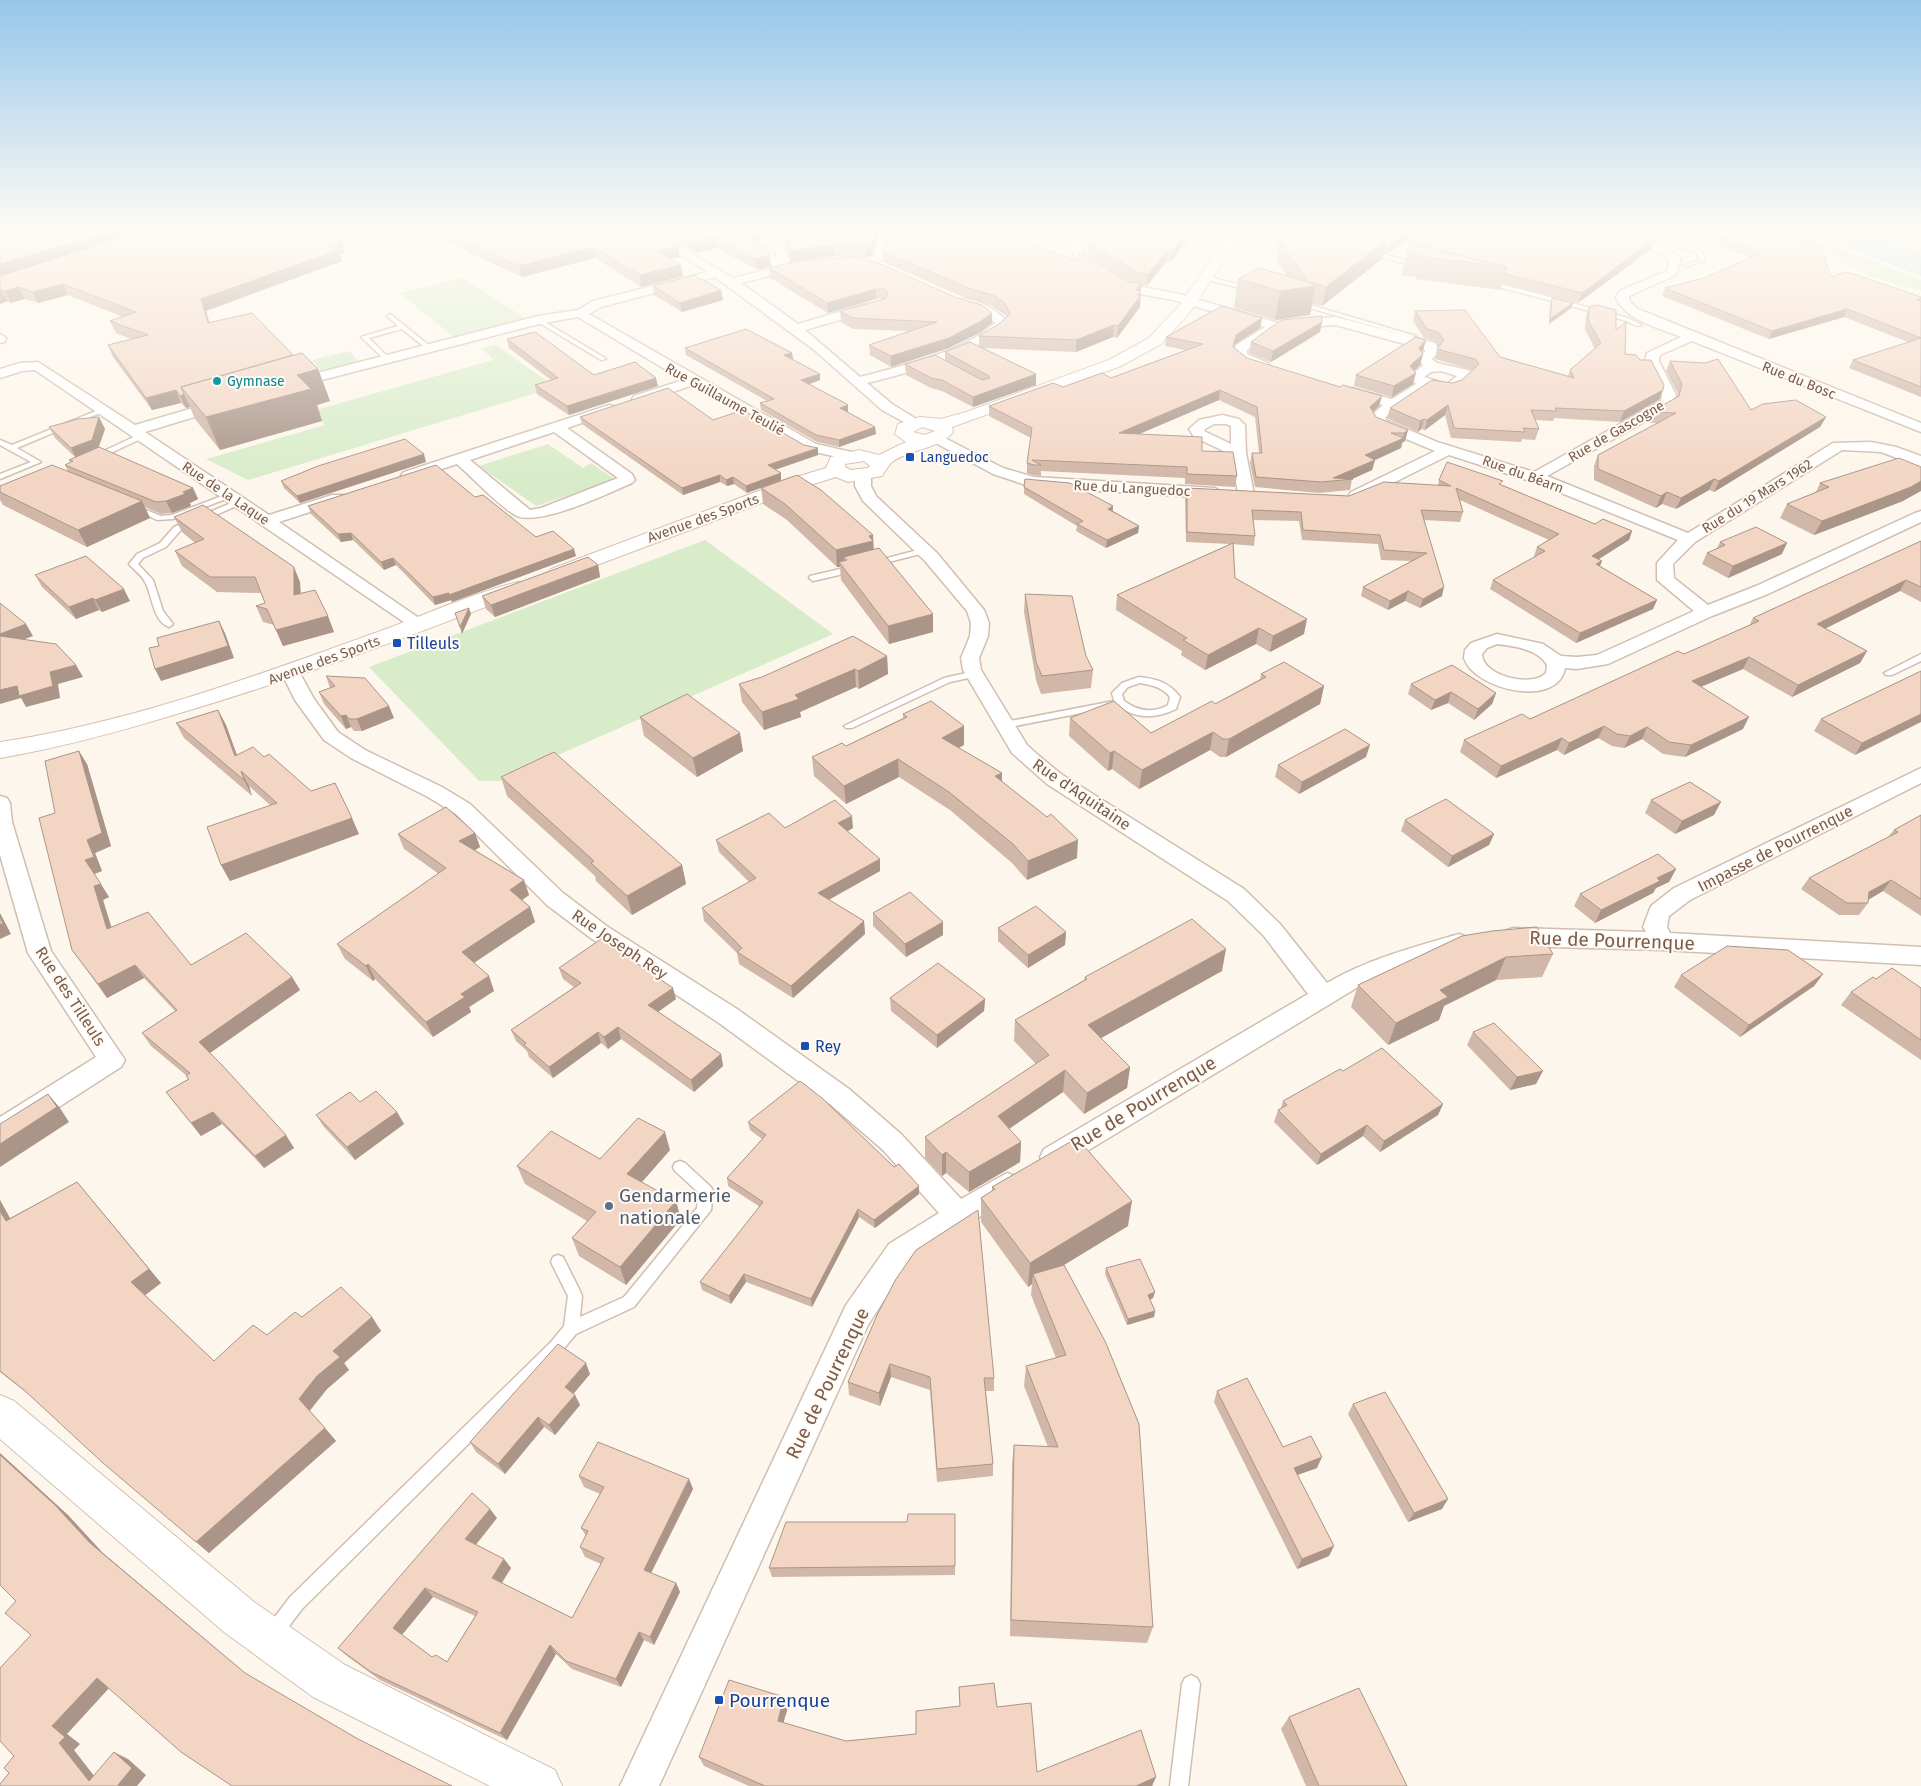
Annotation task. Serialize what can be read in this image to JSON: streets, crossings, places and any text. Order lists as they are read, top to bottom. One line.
{"streets":{"main road":["Avenue des Sports"],"street":["Rue du Bosc","Rue Guillaume Teulié","Rue de Gascogne","Rue du Béarn","Rue du Languedoc","Rue de la Laque","Rue du 19 Mars 1962","Rue d'Aquitaine","Impasse de Pourrenque","Rue de Pourrenque","Rue Joseph Rey","Rue des Tilleuls"]},"crossings":[["Rue du Bosc","Rue de Gascogne"],["Rue Guillaume Teulié","Avenue des Sports"],["Rue de Gascogne","Rue du Béarn"],["Rue du Béarn","Rue du 19 Mars 1962"],["Rue de la Laque","Avenue des Sports"],["Avenue des Sports","Rue Joseph Rey"],["Rue d'Aquitaine","Rue de Pourrenque"],["Impasse de Pourrenque","Rue de Pourrenque"],["Rue de Pourrenque","Rue Joseph Rey"]],"places":{"other":["Gymnase","Gendarmerie nationale"],"transit":["Languedoc","Tilleuls","Rey","Pourrenque"]}}
